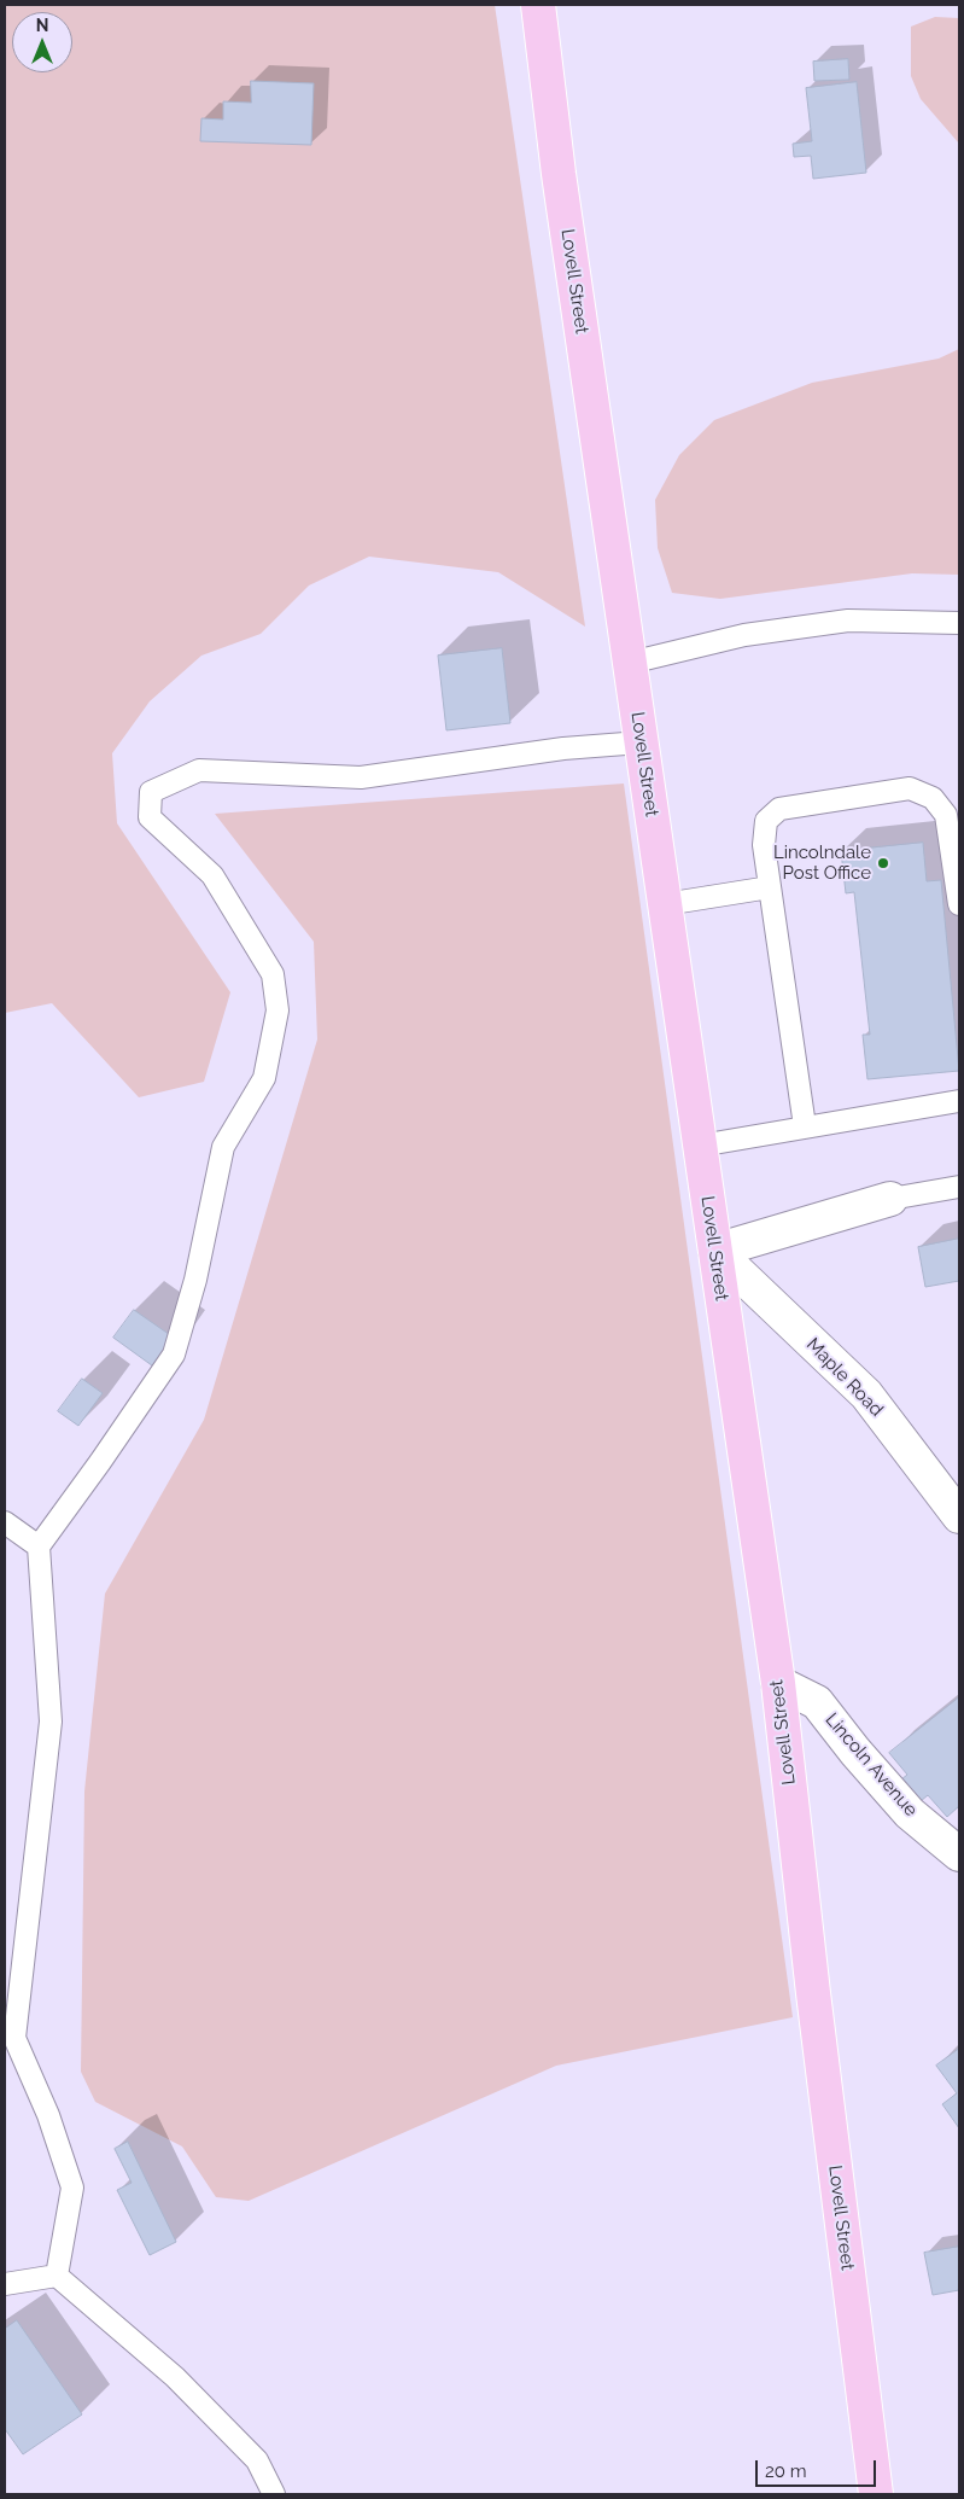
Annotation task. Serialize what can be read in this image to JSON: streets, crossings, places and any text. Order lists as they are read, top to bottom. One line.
{"streets":{"main road":["Lovell Street"],"street":["Maple Road","Lincoln Avenue"]},"crossings":[["Lovell Street","Maple Road"],["Lovell Street","Lincoln Avenue"]],"places":["Lincolndale Post Office"],"scale_bar":"20 m","north":"top"}
